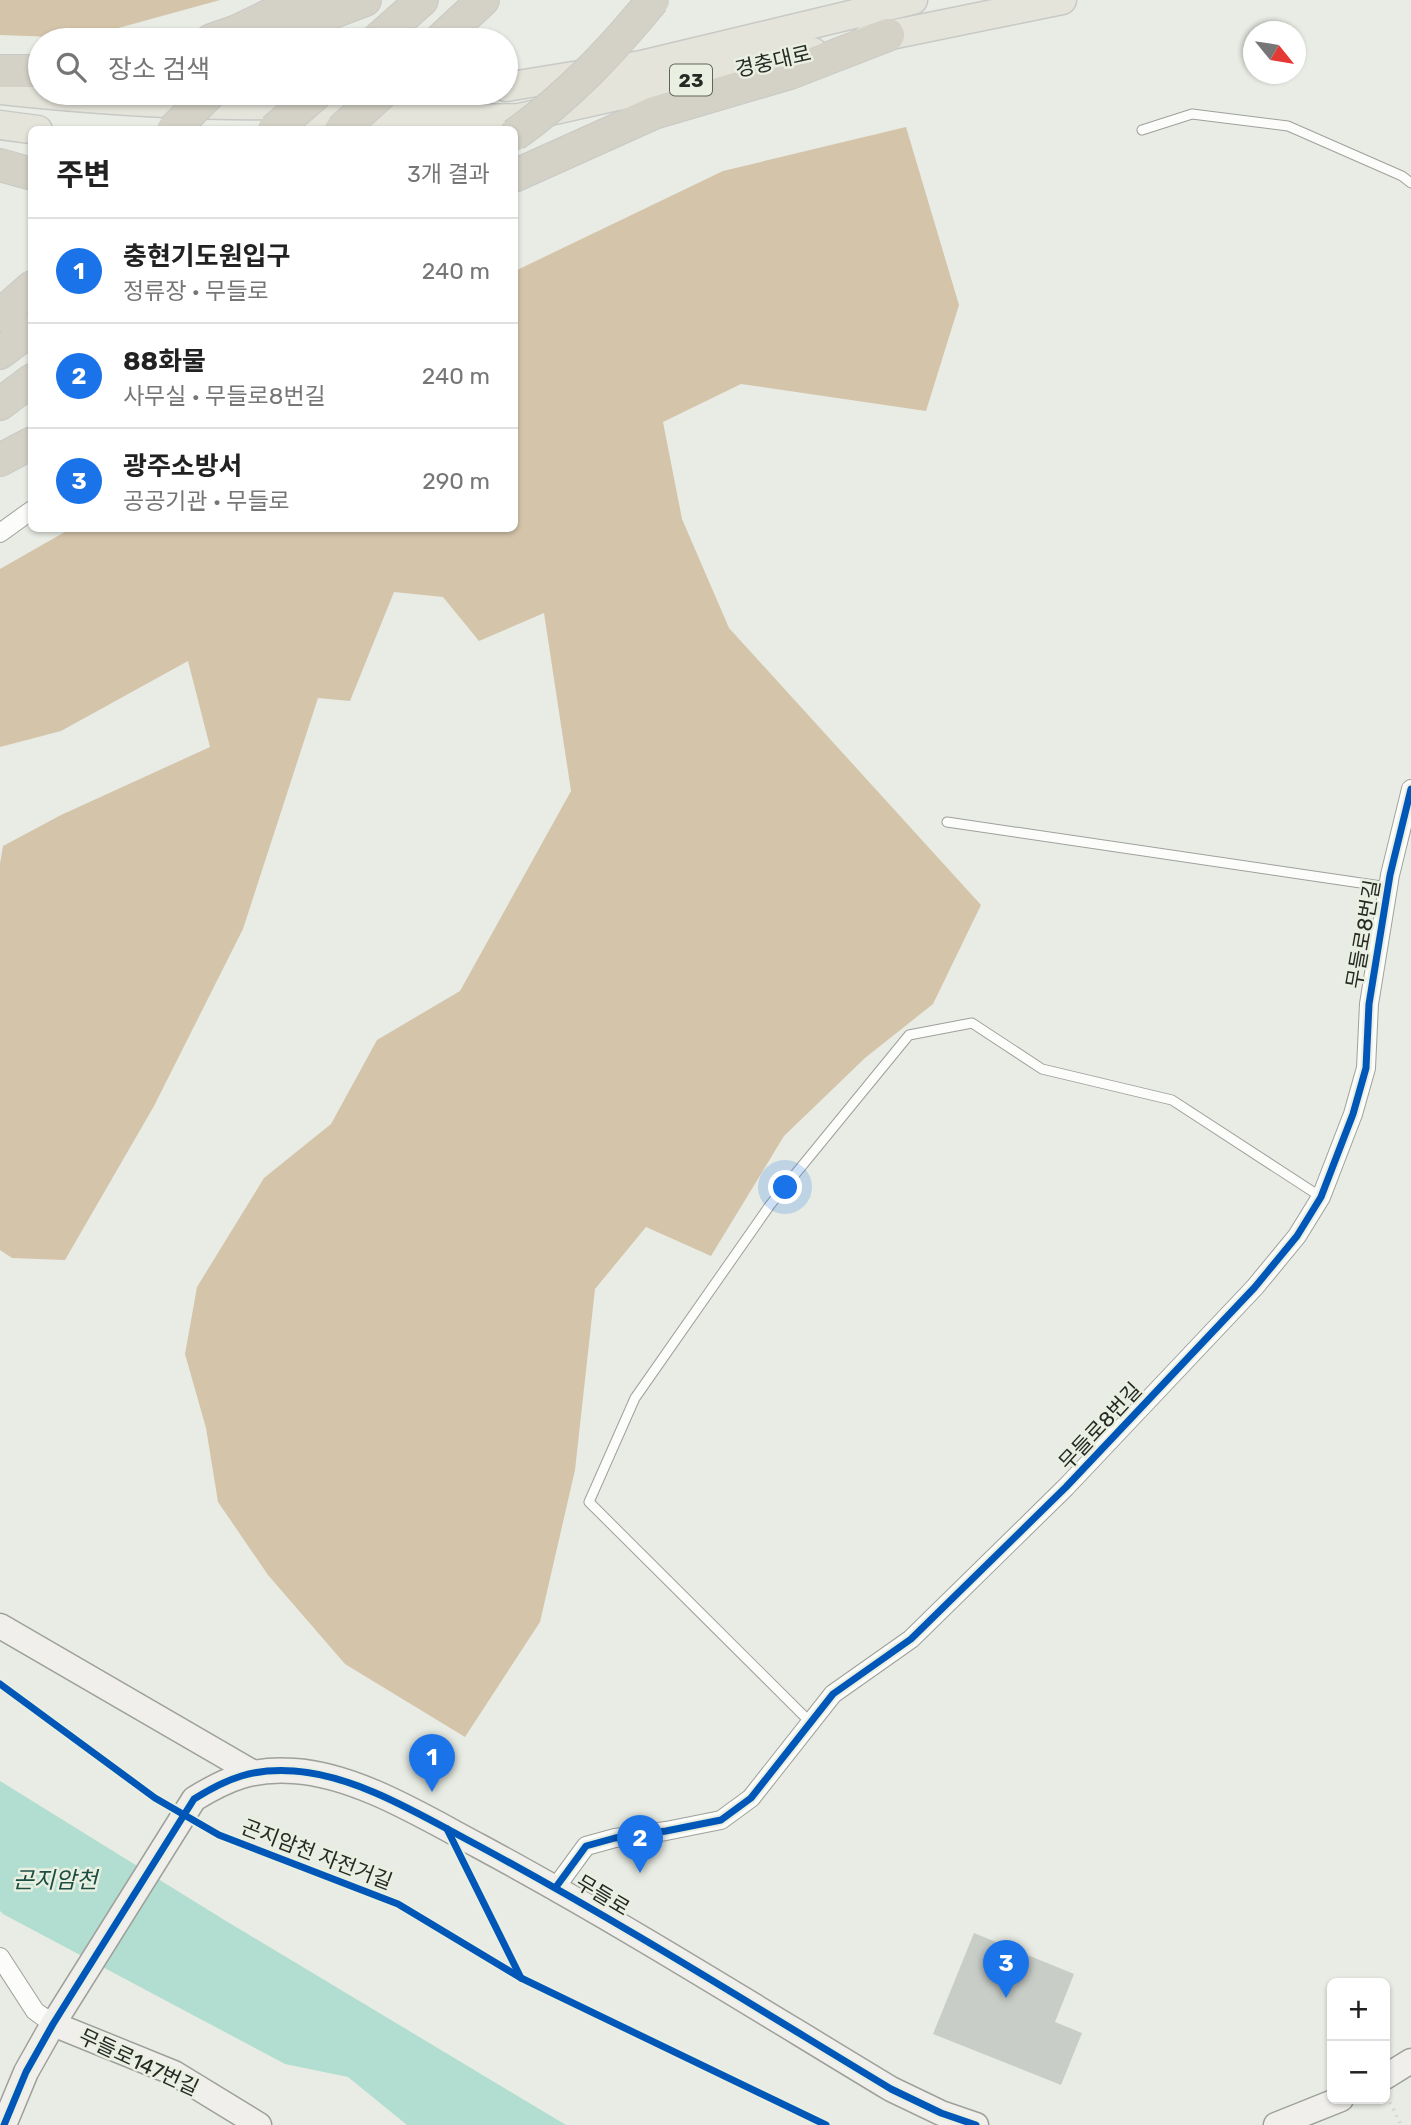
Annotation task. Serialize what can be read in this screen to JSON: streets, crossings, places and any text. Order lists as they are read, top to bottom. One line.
{"streets":{"main road":["경충대로","23"],"street":["무들로8번길","무들로","무들로147번길"],"cycle path":["곤지암천 자전거길"]},"crossings":[["무들로8번길","무들로"],["무들로","무들로147번길"]],"water":["곤지암천"],"north":"bottom right","page":{"search":"장소 검색","heading":["주변","3개 결과"],"list":[{"mark":"1","name":"충현기도원입구","note":"정류장 · 무들로","value":"240 m"},{"mark":"2","name":"88화물","note":"사무실 · 무들로8번길","value":"240 m"},{"mark":"3","name":"광주소방서","note":"공공기관 · 무들로","value":"290 m"}],"pins":["1","2","3"],"map_buttons":["+","−"]}}
